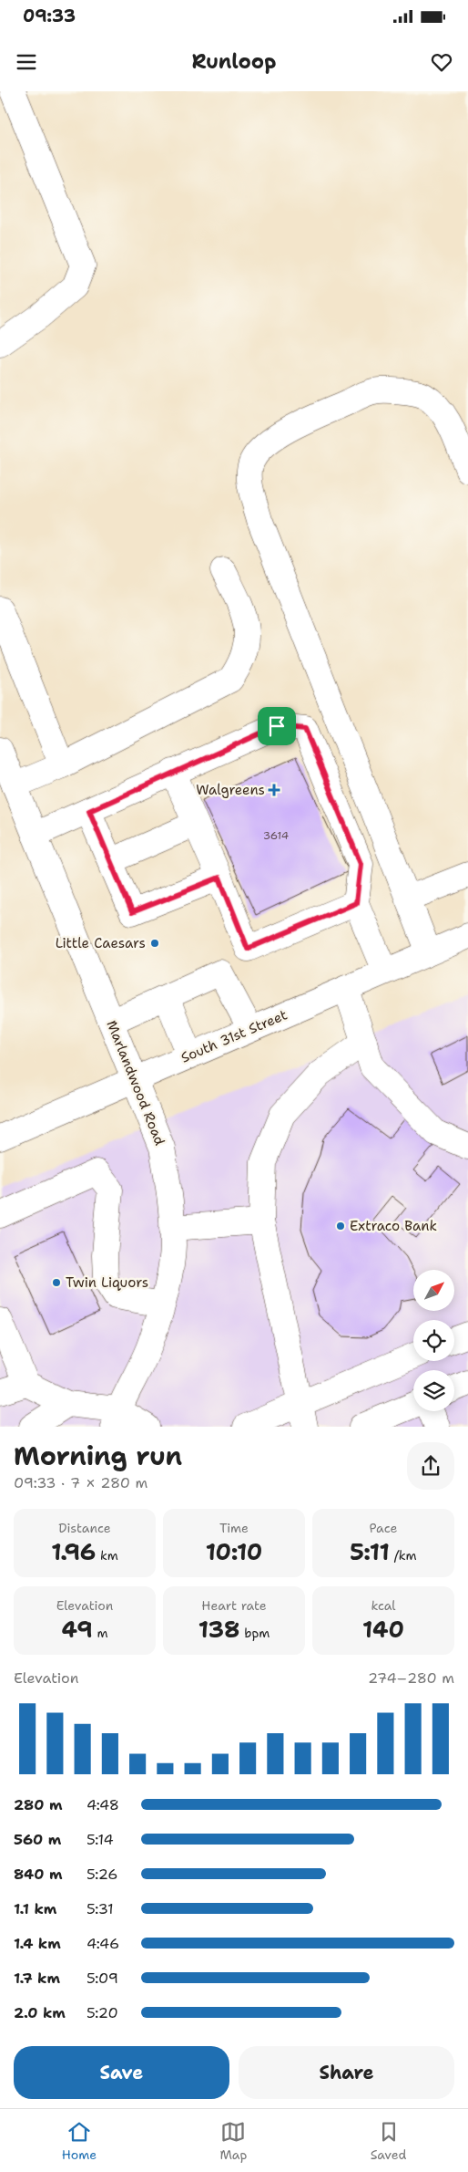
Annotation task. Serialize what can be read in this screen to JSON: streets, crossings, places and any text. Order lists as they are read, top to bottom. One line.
{"streets":{"street":["South 31st Street","Marlandwood Road"]},"crossings":[["South 31st Street","Marlandwood Road"]],"places":{"health":["Walgreens"],"other":["Little Caesars","Extraco Bank","Twin Liquors"]},"house_numbers":["3614"],"north":"top right","page":{"status":"09:33","header":"Runloop","heading":["Morning run","09:33 · 7 × 280 m"],"stats":[["Distance","1.96 km"],["Time","10:10"],["Pace","5:11 /km"],["Elevation","49 m"],["Heart rate","138 bpm"],["kcal","140"]],"chart":["Elevation","274–280 m"],"list":[{"name":"280 m","note":"4:48"},{"name":"560 m","note":"5:14"},{"name":"840 m","note":"5:26"},{"name":"1.1 km","note":"5:31"},{"name":"1.4 km","note":"4:46"},{"name":"1.7 km","note":"5:09"},{"name":"2.0 km","note":"5:20"}],"buttons":["Save","Share"],"tabs":["Home","Map","Saved"]}}
